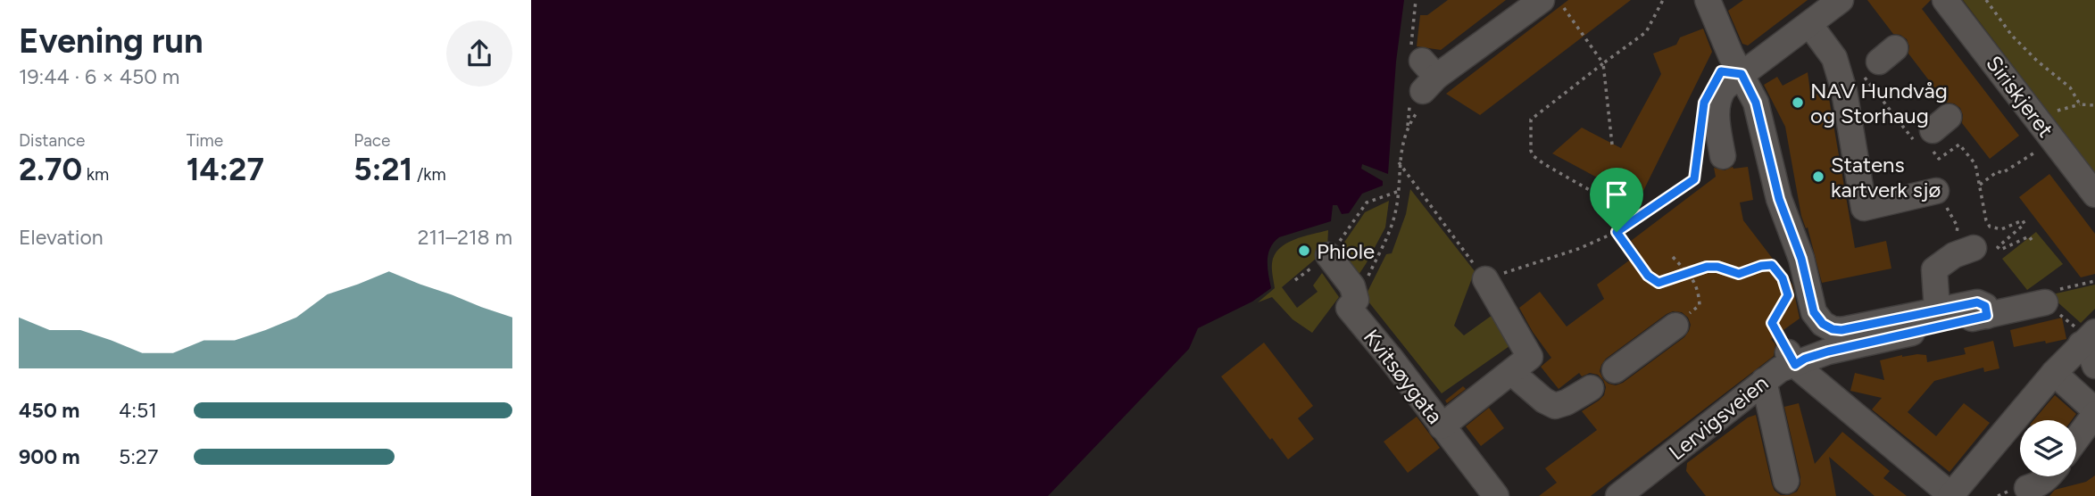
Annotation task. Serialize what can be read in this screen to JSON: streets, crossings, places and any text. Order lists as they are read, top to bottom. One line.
{"streets":{"street":["Siriskjeret","Kvitsøygata","Lervigsveien"]},"places":["NAV Hundvåg og Storhaug","Statens kartverk sjø","Phiole"],"page":{"heading":["Evening run","19:44 · 6 × 450 m"],"stats":[["Distance","2.70 km"],["Time","14:27"],["Pace","5:21 /km"]],"chart":["Elevation","211–218 m"],"list":[{"name":"450 m","note":"4:51"},{"name":"900 m","note":"5:27"}]}}
